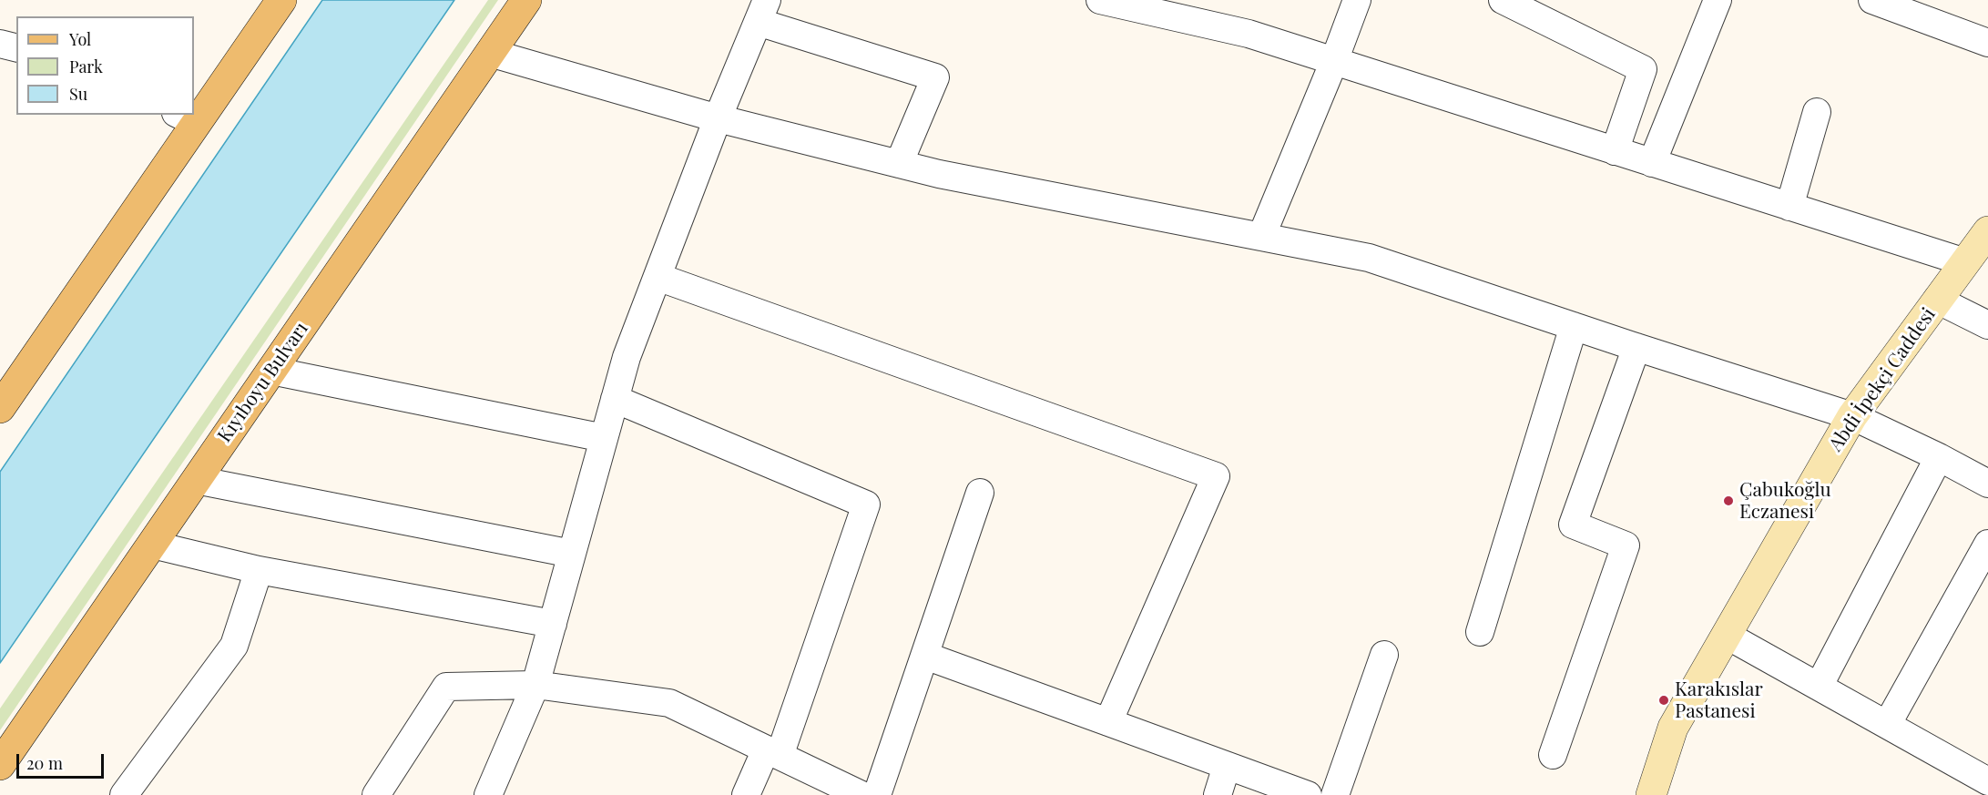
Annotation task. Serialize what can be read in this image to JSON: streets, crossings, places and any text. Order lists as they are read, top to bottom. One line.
{"streets":{"main road":["Abdi İpekçi Caddesi","Kıyıboyu Bulvarı"]},"places":["Çabukoğlu Eczanesi","Karakıslar Pastanesi"],"legend":["Yol","Park","Su"],"scale_bar":"20 m"}
